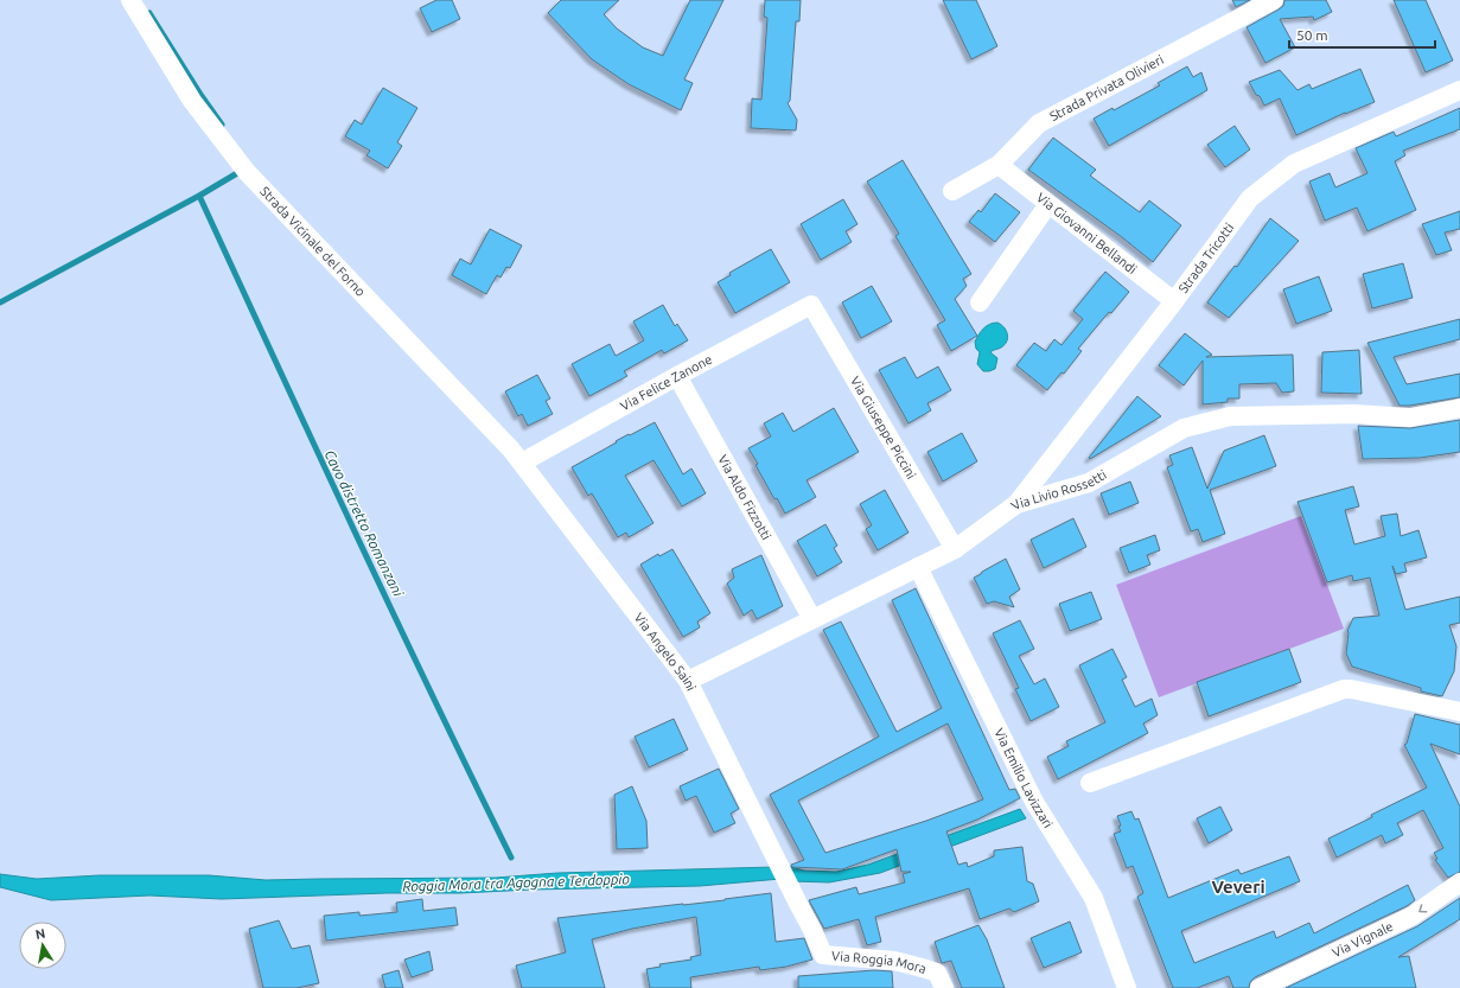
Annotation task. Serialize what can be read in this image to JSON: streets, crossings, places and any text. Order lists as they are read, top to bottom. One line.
{"streets":{"street":["Strada Privata Olivieri","Via Giovanni Bellandi","Strada Vicinale del Forno","Strada Tricotti","Via Felice Zanone","Via Giuseppe Piccini","Via Livio Rossetti","Via Aldo Fizzotti","Via Angelo Saini","Via Emilio Lavizzari","Via Vignale","Via Roggia Mora"]},"crossings":[["Strada Privata Olivieri","Via Giovanni Bellandi"],["Via Giovanni Bellandi","Strada Tricotti"],["Strada Vicinale del Forno","Via Felice Zanone"],["Strada Vicinale del Forno","Via Angelo Saini"],["Strada Tricotti","Via Livio Rossetti"],["Via Felice Zanone","Via Giuseppe Piccini"],["Via Felice Zanone","Via Aldo Fizzotti"],["Via Felice Zanone","Via Angelo Saini"],["Via Giuseppe Piccini","Via Livio Rossetti"],["Via Livio Rossetti","Via Aldo Fizzotti"],["Via Livio Rossetti","Via Angelo Saini"],["Via Livio Rossetti","Via Emilio Lavizzari"],["Via Angelo Saini","Via Roggia Mora"]],"one_way":["Via Vignale"],"districts":["Veveri"],"water":["Cavo distretto Romanzani","Roggia Mora tra Agogna e Terdoppio"],"scale_bar":"50 m","north":"top"}
